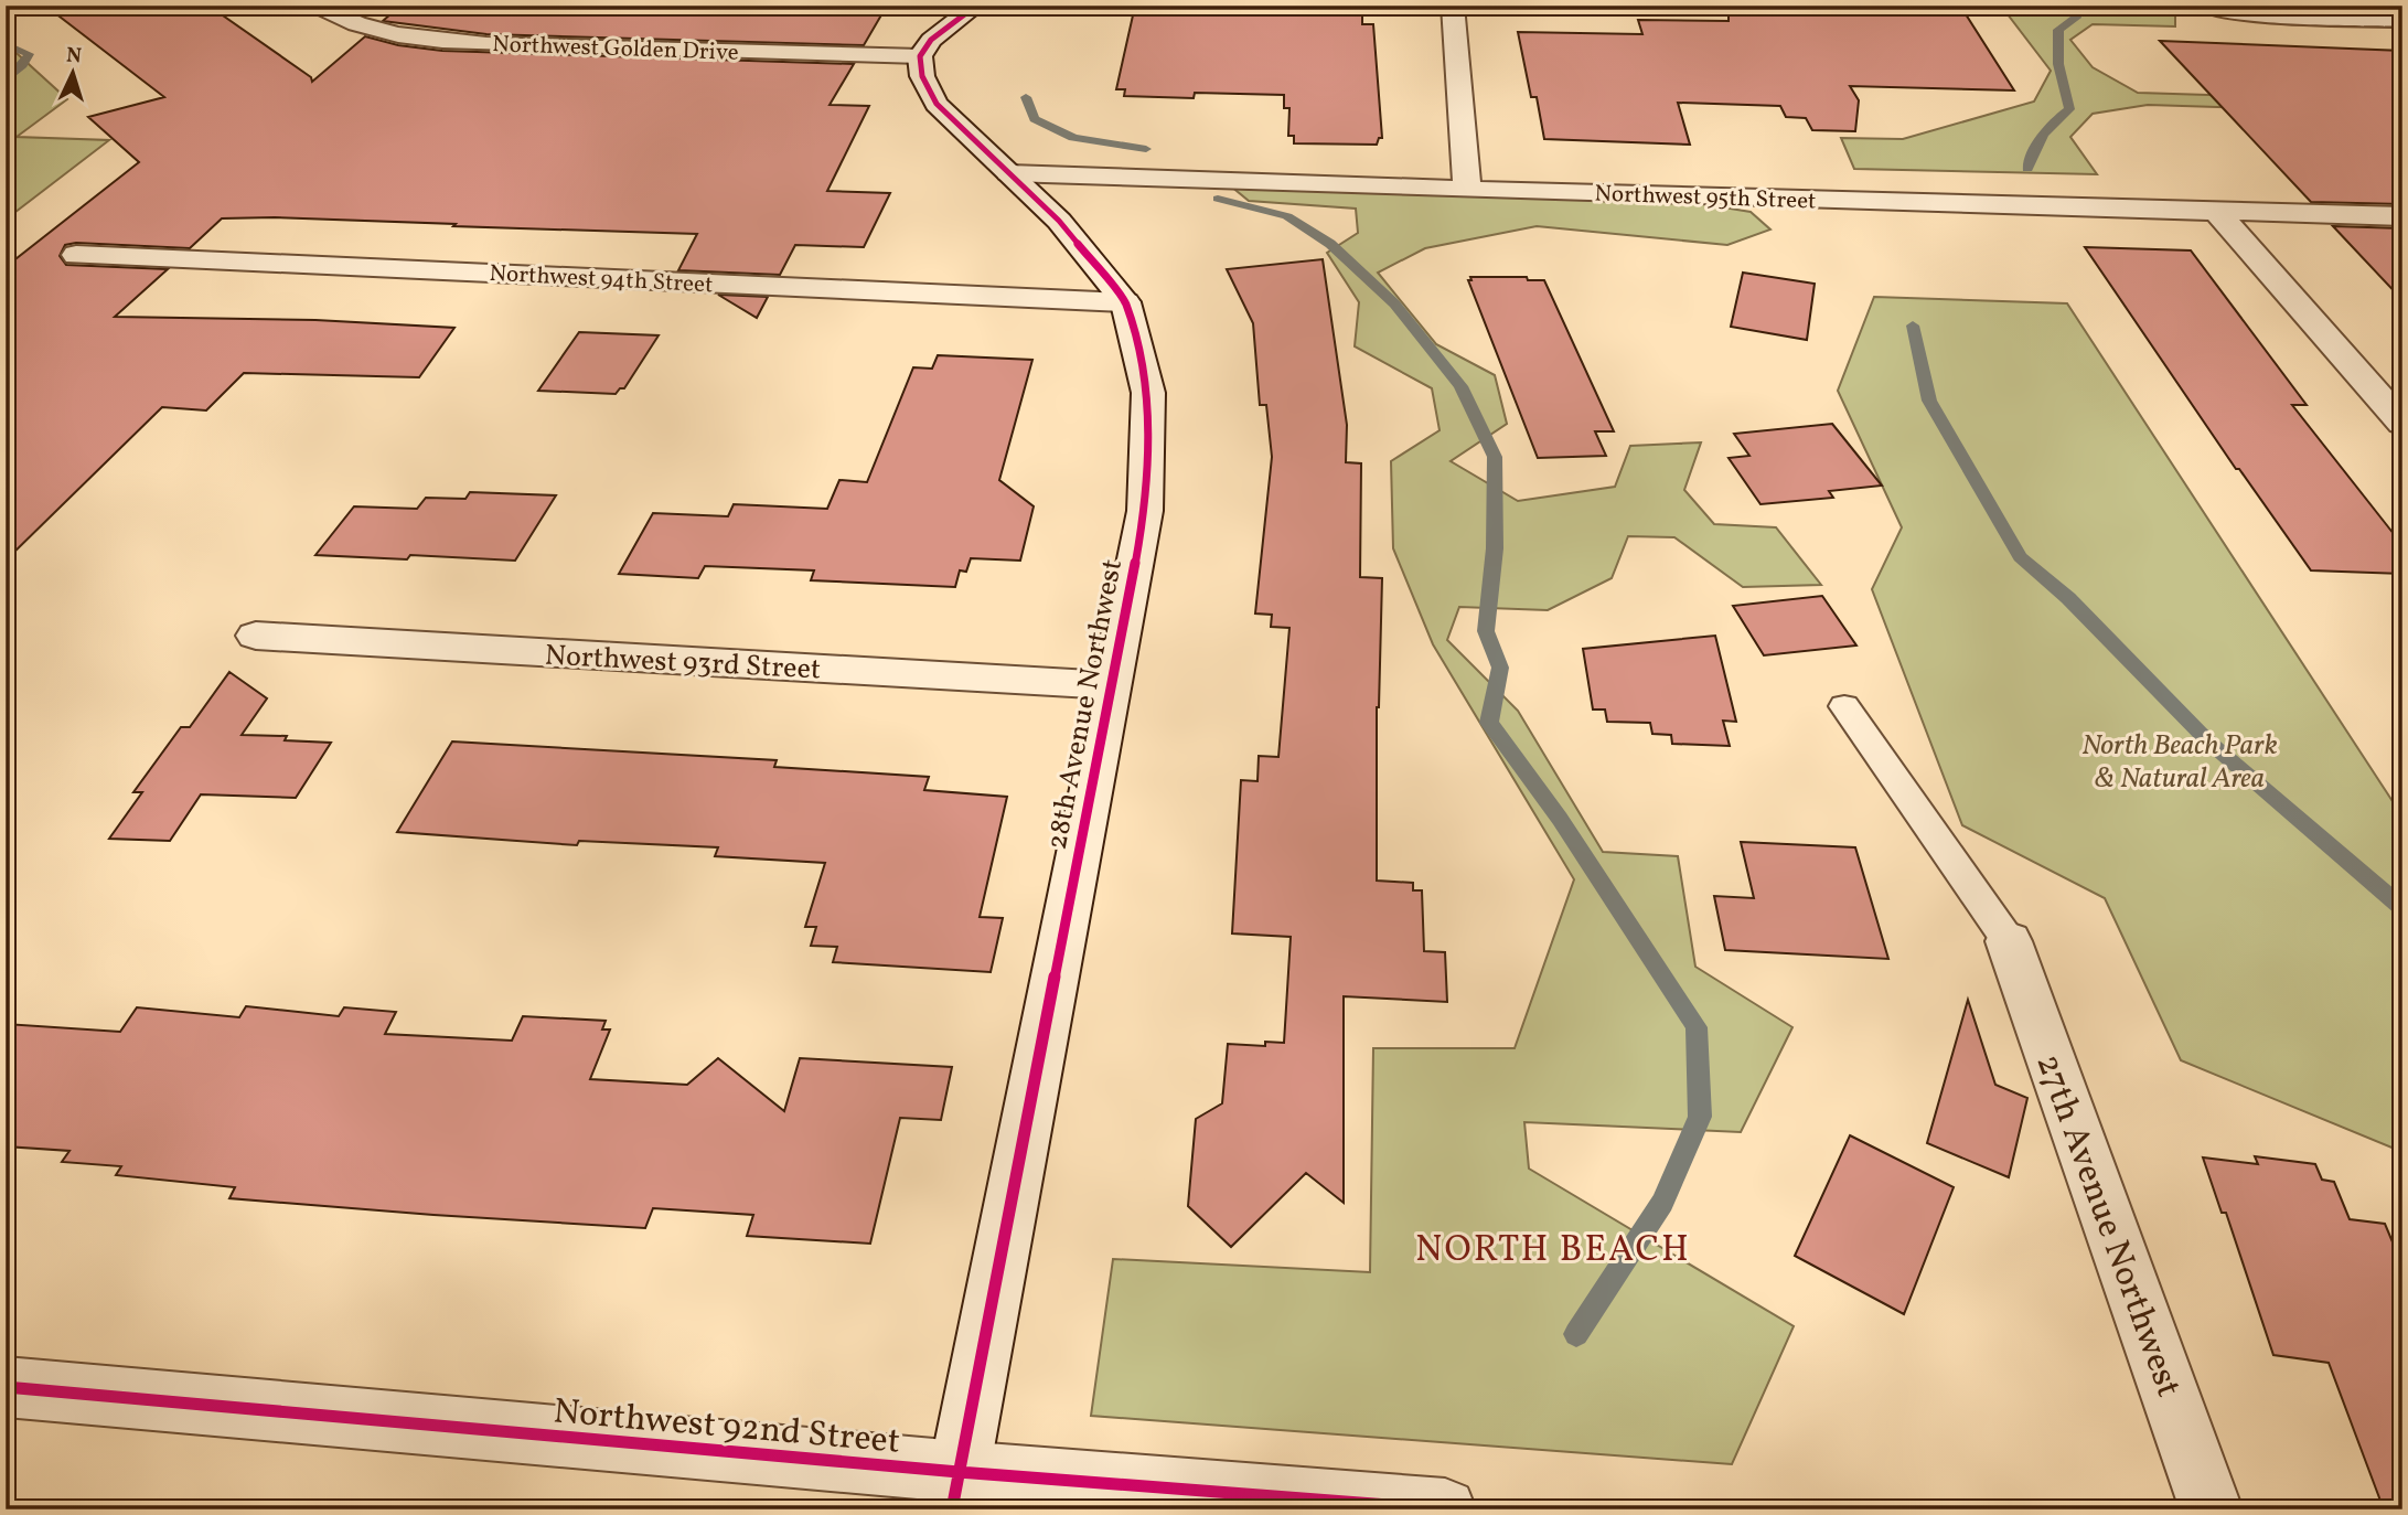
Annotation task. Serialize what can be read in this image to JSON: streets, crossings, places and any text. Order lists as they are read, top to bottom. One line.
{"streets":{"street":["Northwest Golden Drive","Northwest 95th Street","Northwest 94th Street","Northwest 93rd Street","28th Avenue Northwest","27th Avenue Northwest","Northwest 92nd Street"]},"crossings":[["Northwest Golden Drive","28th Avenue Northwest"],["Northwest 95th Street","28th Avenue Northwest"],["Northwest 94th Street","28th Avenue Northwest"],["Northwest 93rd Street","28th Avenue Northwest"],["28th Avenue Northwest","Northwest 92nd Street"]],"districts":["NORTH BEACH"],"parks":["North Beach Park & Natural Area"],"north":"top"}
